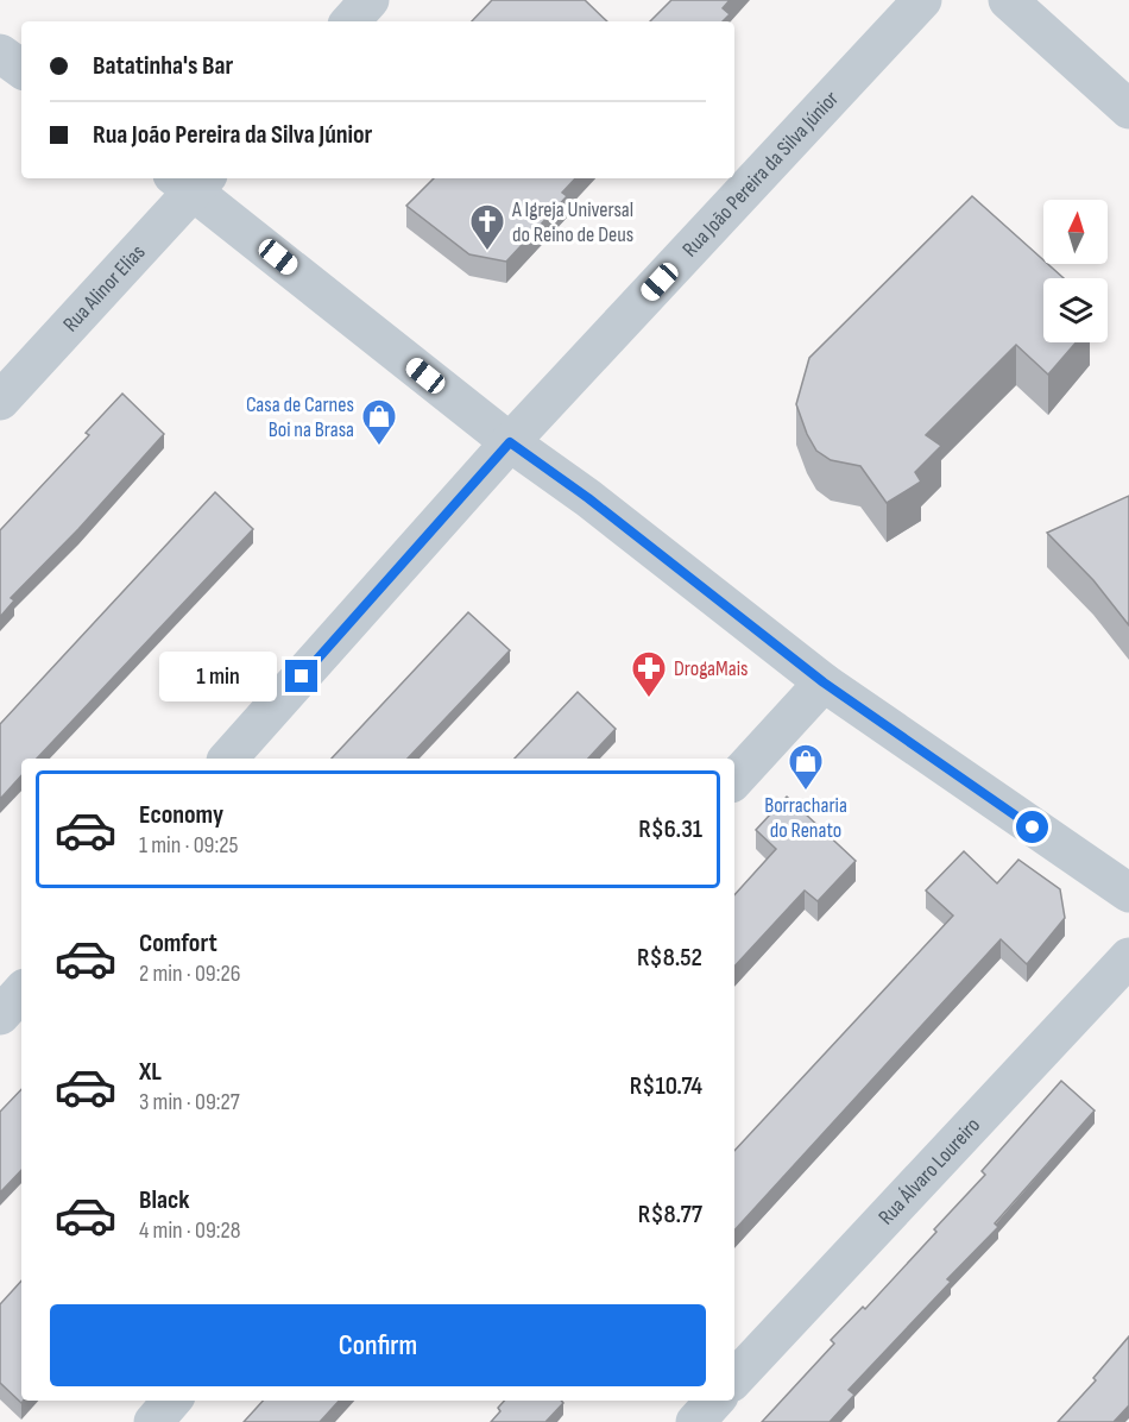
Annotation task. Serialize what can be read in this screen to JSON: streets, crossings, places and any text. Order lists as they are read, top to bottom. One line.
{"streets":{"street":["Rua João Pereira da Silva Júnior","Rua Alinor Elias","Rua Álvaro Loureiro"]},"places":{"church":["A Igreja Universal do Reino de Deus"],"shop":["Casa de Carnes Boi na Brasa","Borracharia do Renato"],"pharmacy":["DrogaMais"]},"north":"top","page":{"banner":["Batatinha's Bar","Rua João Pereira da Silva Júnior"],"bubble":"1 min","list":[{"name":"Economy","note":"1 min · 09:25","value":"R$6.31"},{"name":"Comfort","note":"2 min · 09:26","value":"R$8.52"},{"name":"XL","note":"3 min · 09:27","value":"R$10.74"},{"name":"Black","note":"4 min · 09:28","value":"R$8.77"}],"buttons":"Confirm"}}
